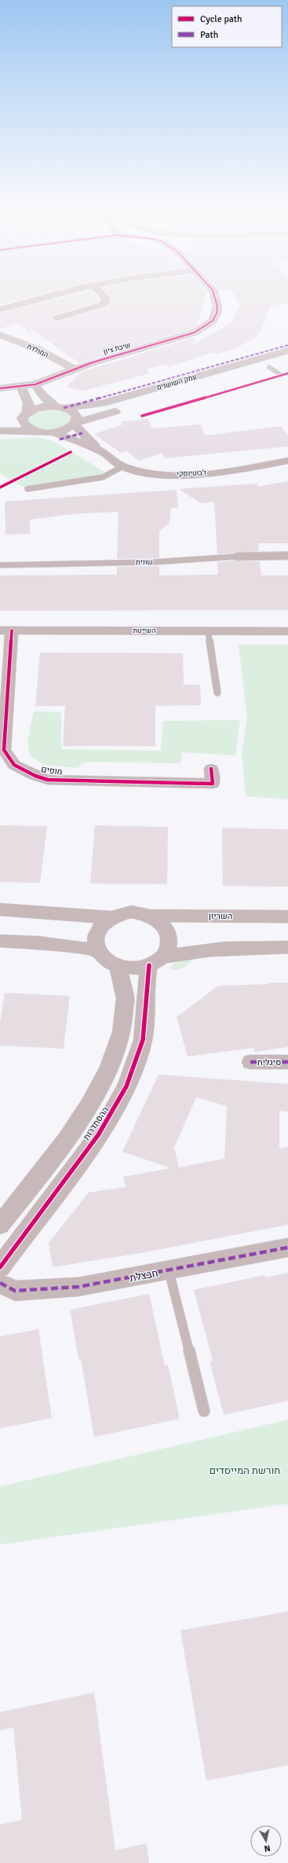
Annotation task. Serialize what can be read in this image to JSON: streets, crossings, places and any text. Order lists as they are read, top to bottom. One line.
{"streets":{"street":["שיבת ציון","המולדת","עמק השושנים","ז'בוטינסקי","שונית","השייטת","חופים","השריון","סיגלית","ההסתדרות","חבצלת"]},"crossings":[["שיבת ציון","המולדת"],["השייטת","חופים"],["השריון","ההסתדרות"]],"parks":["חורשת המייסדים"],"legend":["Cycle path","Path"],"north":"bottom"}
